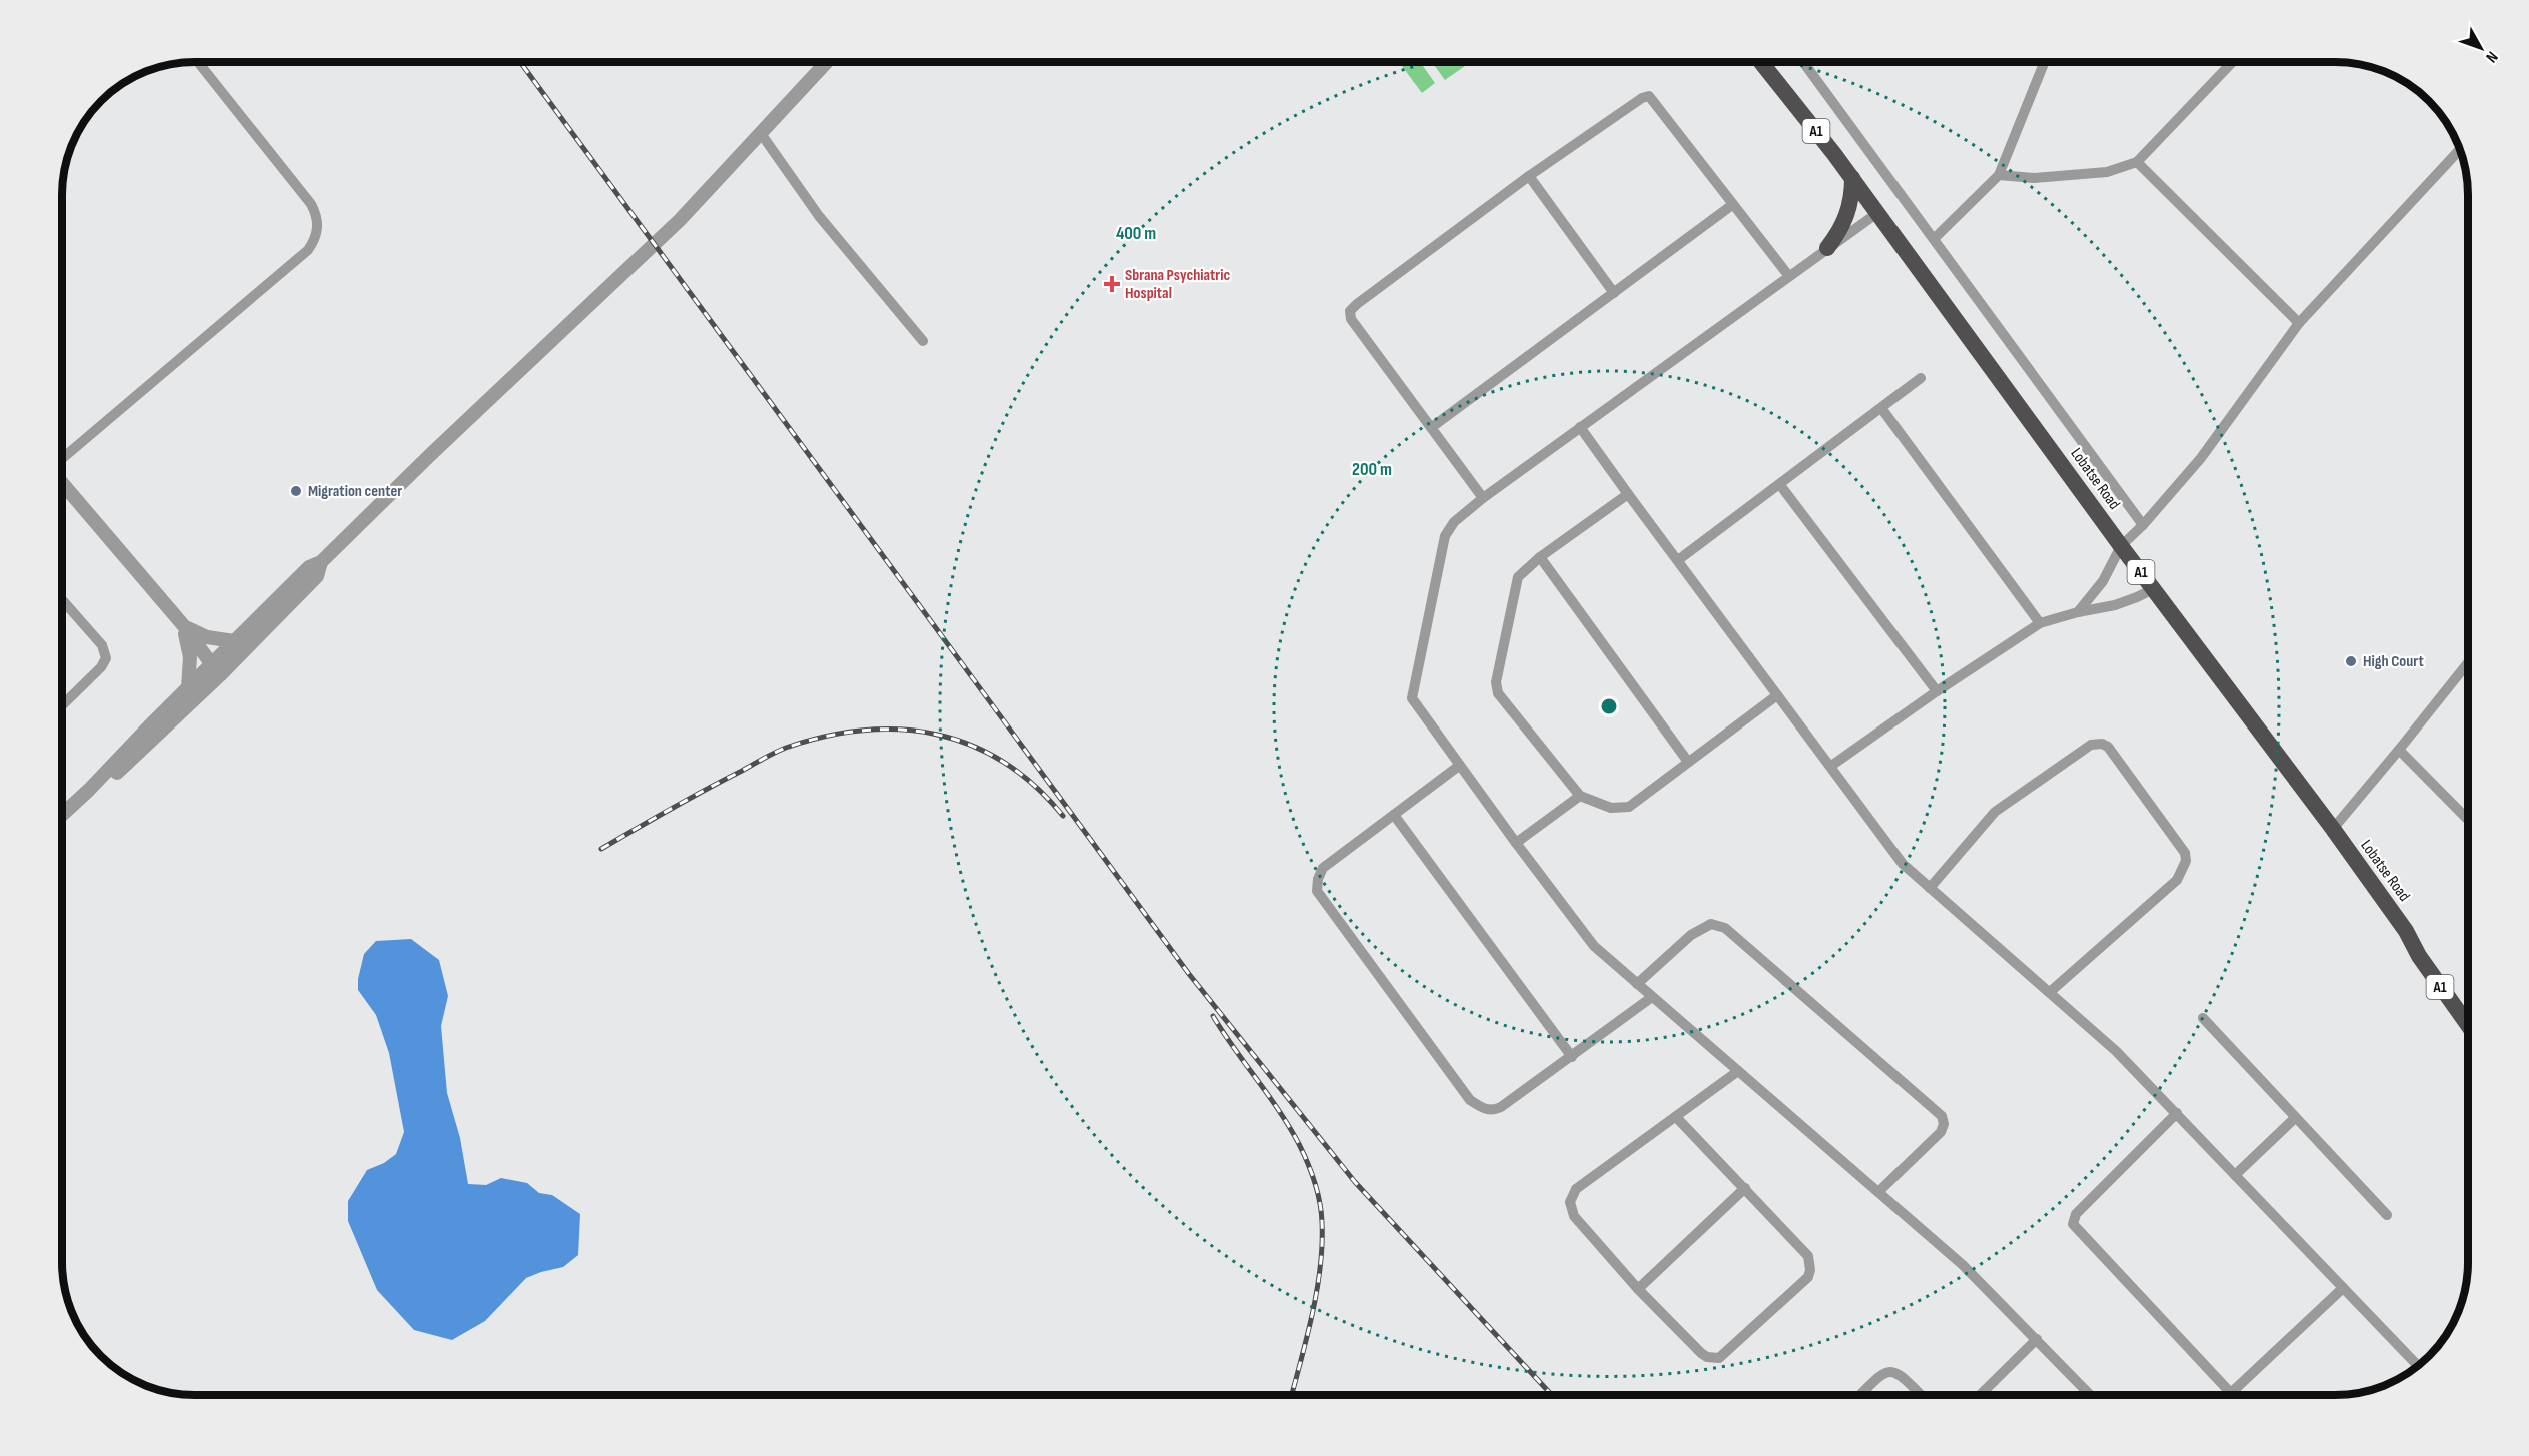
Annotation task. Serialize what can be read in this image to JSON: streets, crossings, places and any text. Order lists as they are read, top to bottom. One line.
{"streets":{"highway":["A1","Lobatse Road"]},"places":{"health":["Sbrana Psychiatric Hospital"],"other":["Migration center","High Court"]},"north":"bottom right","rings":["400 m","200 m"]}
